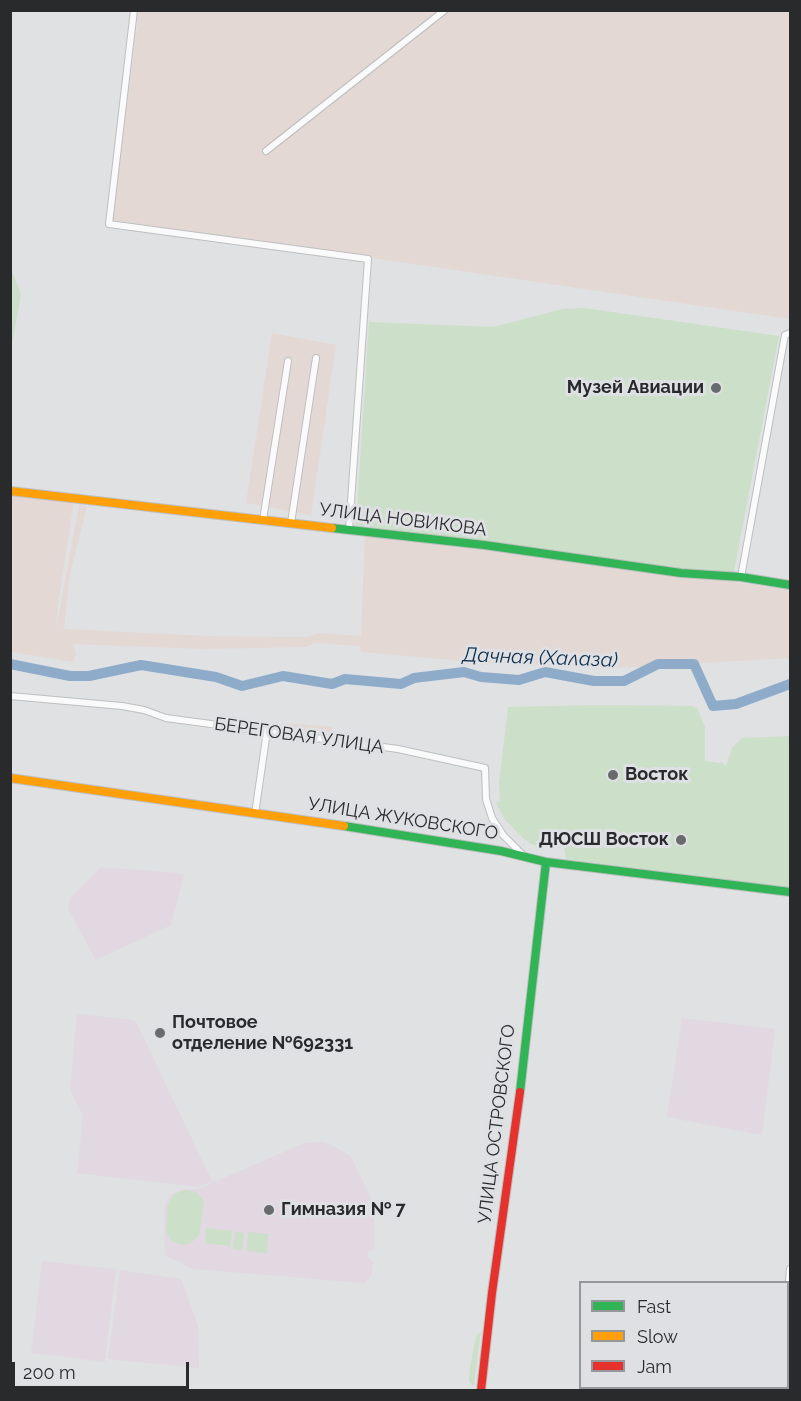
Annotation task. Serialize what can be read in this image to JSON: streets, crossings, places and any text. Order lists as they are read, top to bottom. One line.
{"streets":{"main road":["УЛИЦА НОВИКОВА","УЛИЦА ЖУКОВСКОГО","УЛИЦА ОСТРОВСКОГО"],"street":["БЕРЕГОВАЯ УЛИЦА"]},"crossings":[["БЕРЕГОВАЯ УЛИЦА","УЛИЦА ЖУКОВСКОГО"],["УЛИЦА ЖУКОВСКОГО","УЛИЦА ОСТРОВСКОГО"]],"water":["Дачная (Халаза)"],"places":["Музей Авиации","Восток","ДЮСШ Восток","Почтовое отделение №692331","Гимназия № 7"],"legend":["Fast","Slow","Jam"],"scale_bar":"200 m"}
